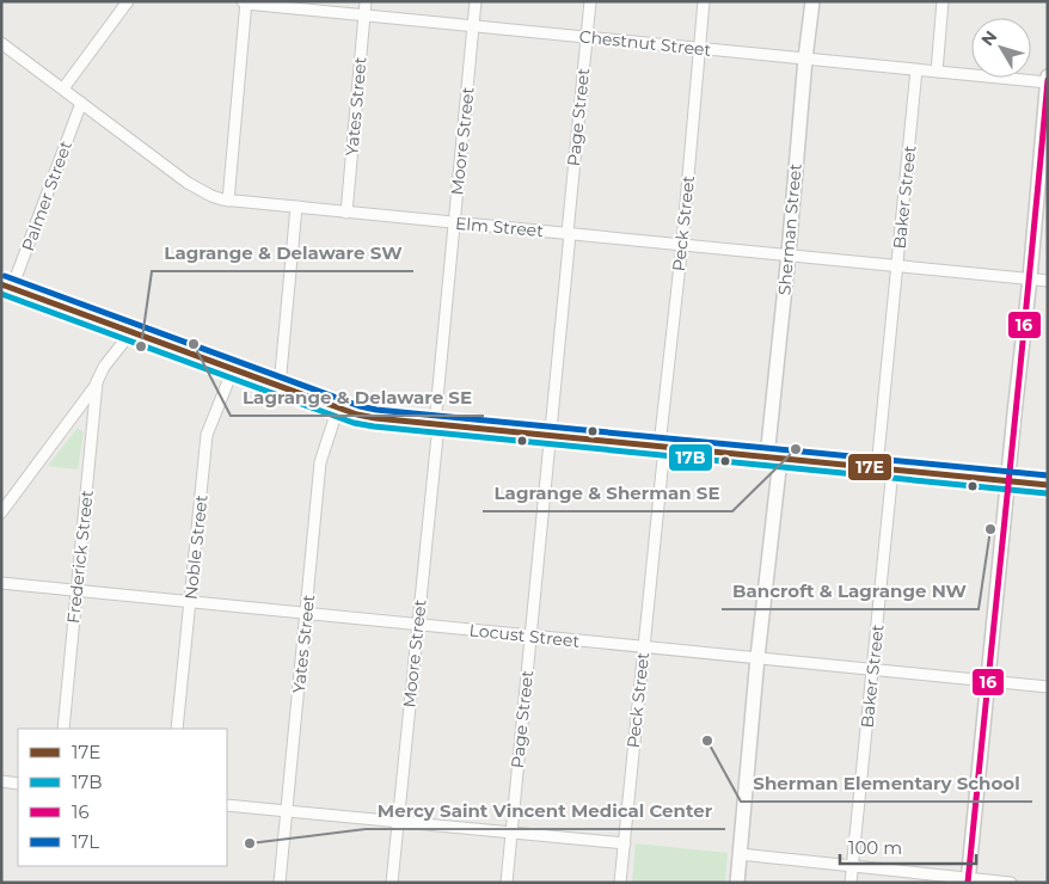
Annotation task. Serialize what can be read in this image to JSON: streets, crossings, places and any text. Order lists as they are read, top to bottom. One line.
{"streets":{"street":["Chestnut Street","Yates Street","Page Street","Moore Street","Palmer Street","Baker Street","Peck Street","Elm Street","Sherman Street","Noble Street","Frederick Street","Locust Street"]},"crossings":[["Chestnut Street","Yates Street"],["Chestnut Street","Page Street"],["Chestnut Street","Moore Street"],["Chestnut Street","Baker Street"],["Chestnut Street","Peck Street"],["Chestnut Street","Sherman Street"],["Yates Street","Elm Street"],["Yates Street","Locust Street"],["Page Street","Elm Street"],["Page Street","Locust Street"],["Moore Street","Elm Street"],["Moore Street","Locust Street"],["Palmer Street","Elm Street"],["Baker Street","Elm Street"],["Baker Street","Locust Street"],["Peck Street","Elm Street"],["Peck Street","Locust Street"],["Elm Street","Sherman Street"],["Sherman Street","Locust Street"],["Noble Street","Locust Street"],["Frederick Street","Locust Street"]],"places":["Lagrange & Delaware SE","Lagrange & Delaware SW","Lagrange & Sherman SE","Bancroft & Lagrange NW","Sherman Elementary School","Mercy Saint Vincent Medical Center"],"lines":["transit line 16","transit line 17L","transit line 17E","transit line 17B"],"legend":["17E","17B","16","17L"],"scale_bar":"100 m","north":"top left"}
